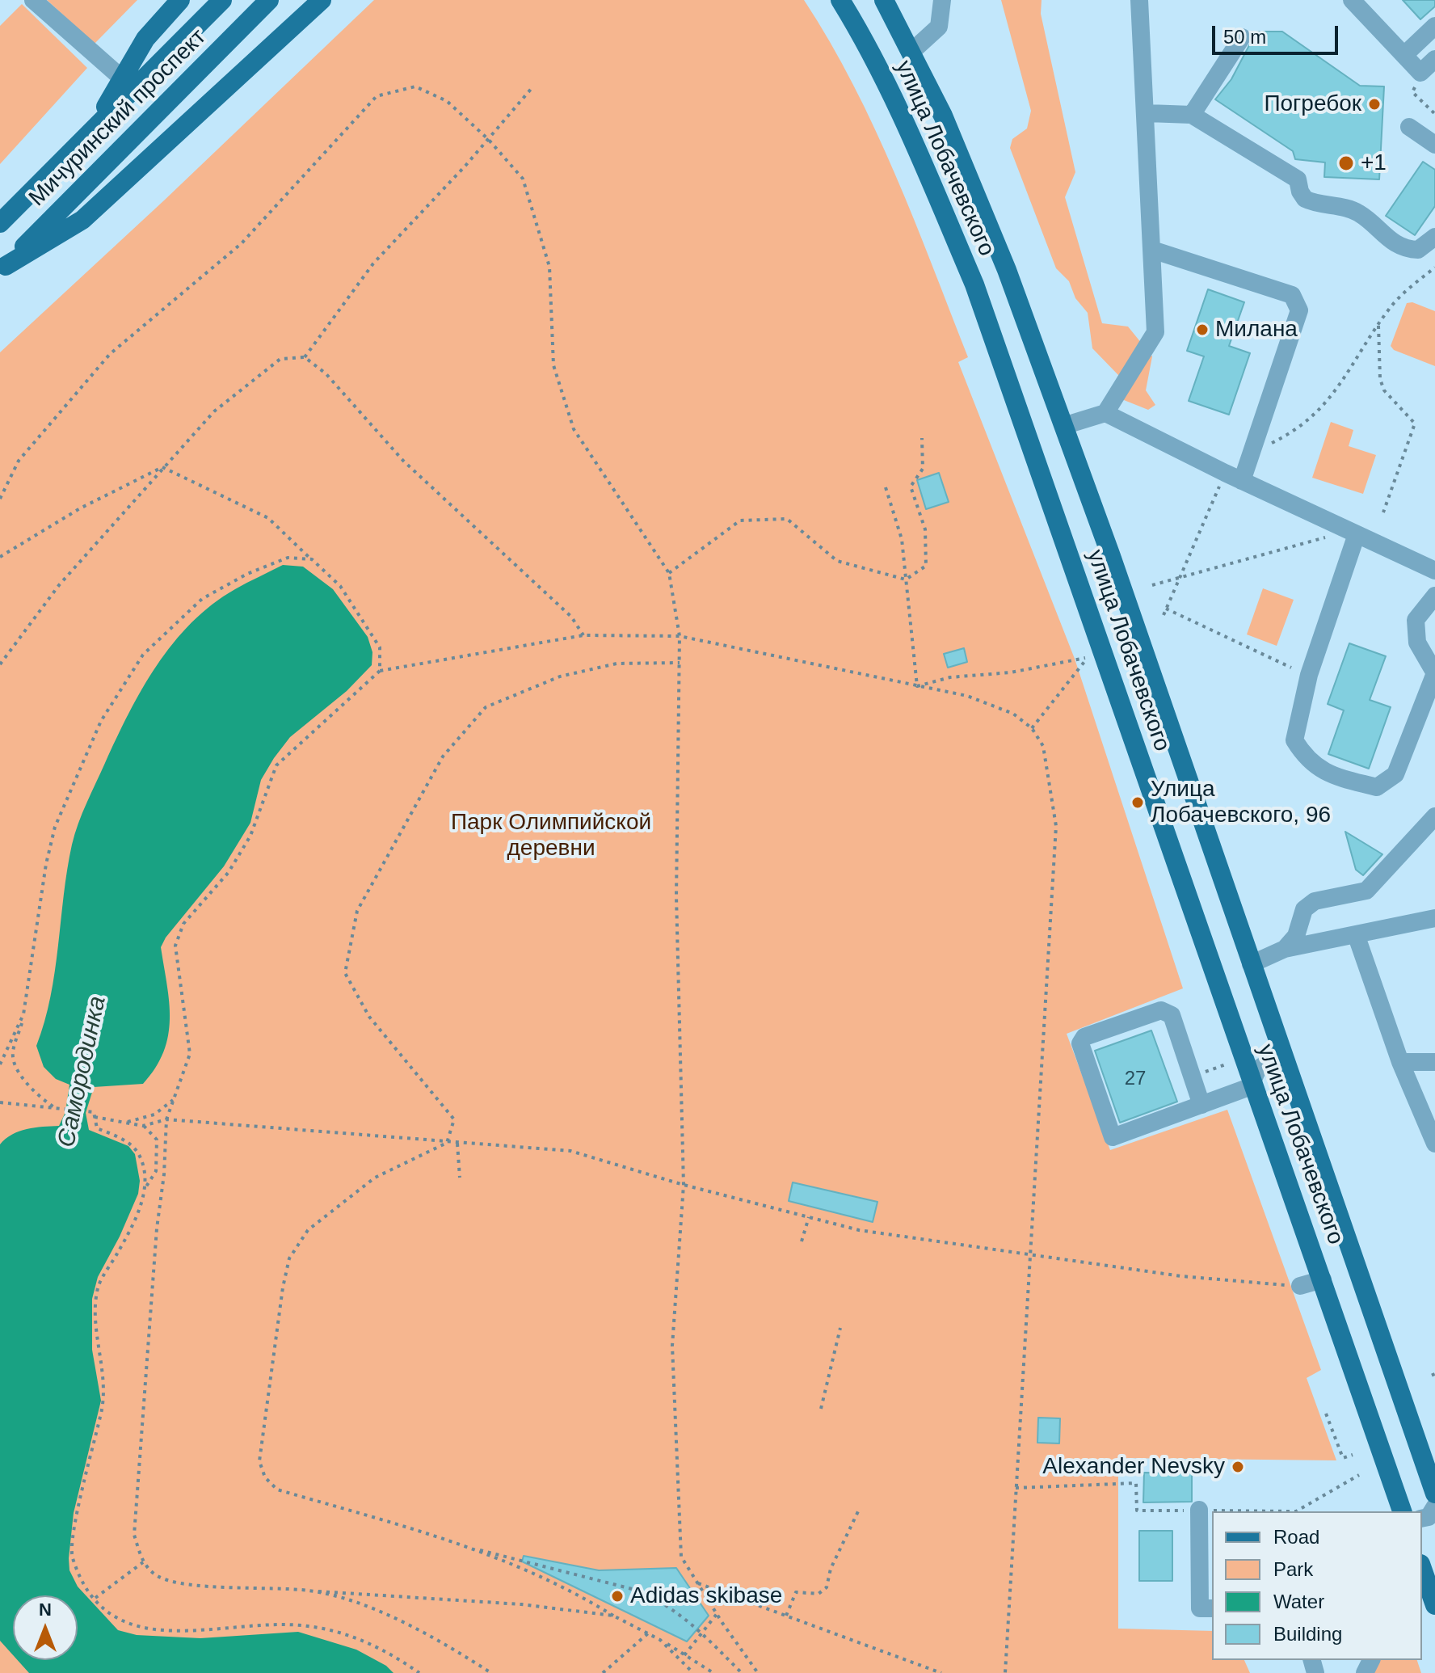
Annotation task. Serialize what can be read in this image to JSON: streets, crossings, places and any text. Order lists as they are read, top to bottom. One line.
{"streets":{"main road":["Мичуринский проспект","улица Лобачевского"]},"water":["Самородинка"],"parks":["Парк Олимпийской деревни"],"places":["Погребок","+1","Милана","Улица Лобачевского, 96","Alexander Nevsky","Adidas skibase"],"house_numbers":["27"],"legend":["Road","Park","Water","Building"],"scale_bar":"50 m","north":"top"}
